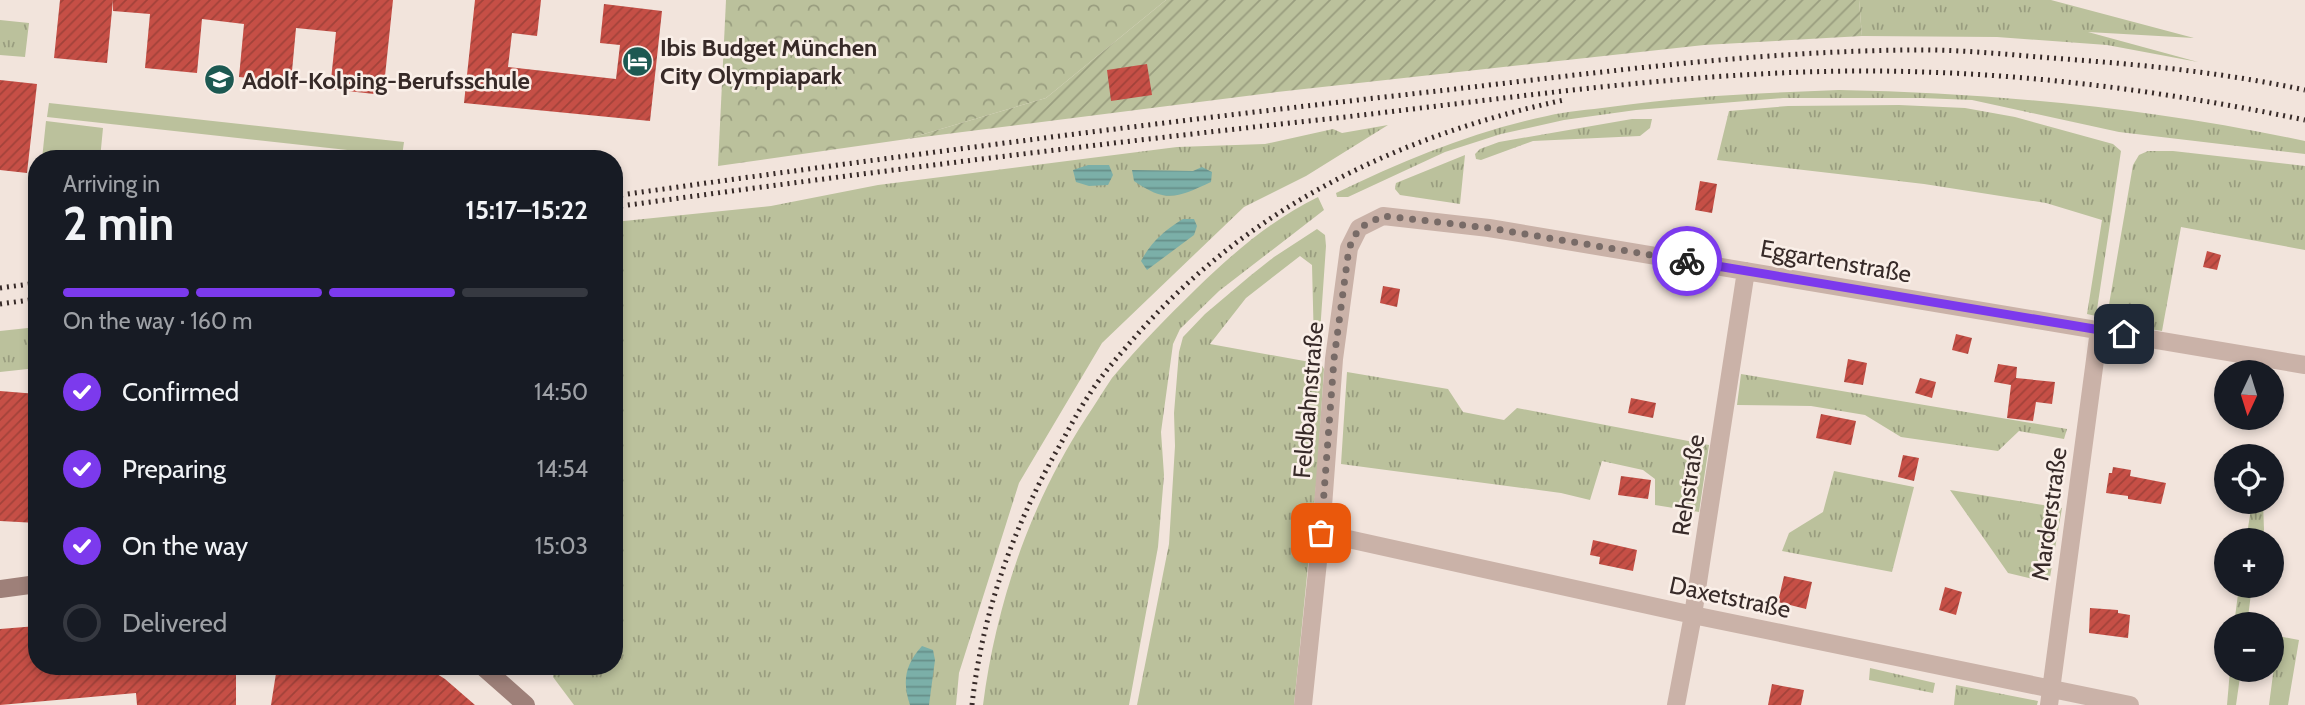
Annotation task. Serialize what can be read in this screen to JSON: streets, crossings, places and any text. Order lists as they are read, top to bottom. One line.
{"streets":{"street":["Eggartenstraße","Feldbahnstraße","Rehstraße","Marderstraße","Daxetstraße"]},"crossings":[["Eggartenstraße","Feldbahnstraße"],["Eggartenstraße","Rehstraße"],["Eggartenstraße","Marderstraße"],["Feldbahnstraße","Daxetstraße"],["Rehstraße","Daxetstraße"],["Marderstraße","Daxetstraße"]],"places":{"hotel":["Ibis Budget München City Olympiapark"],"school or university":["Adolf-Kolping-Berufsschule"]},"north":"bottom","page":{"heading":["2 min","Arriving in","15:17–15:22"],"bar":"On the way · 160 m","list":[["Confirmed","14:50"],["Preparing","14:54"],["On the way","15:03"],"Delivered"],"map_buttons":["+","−"]}}
